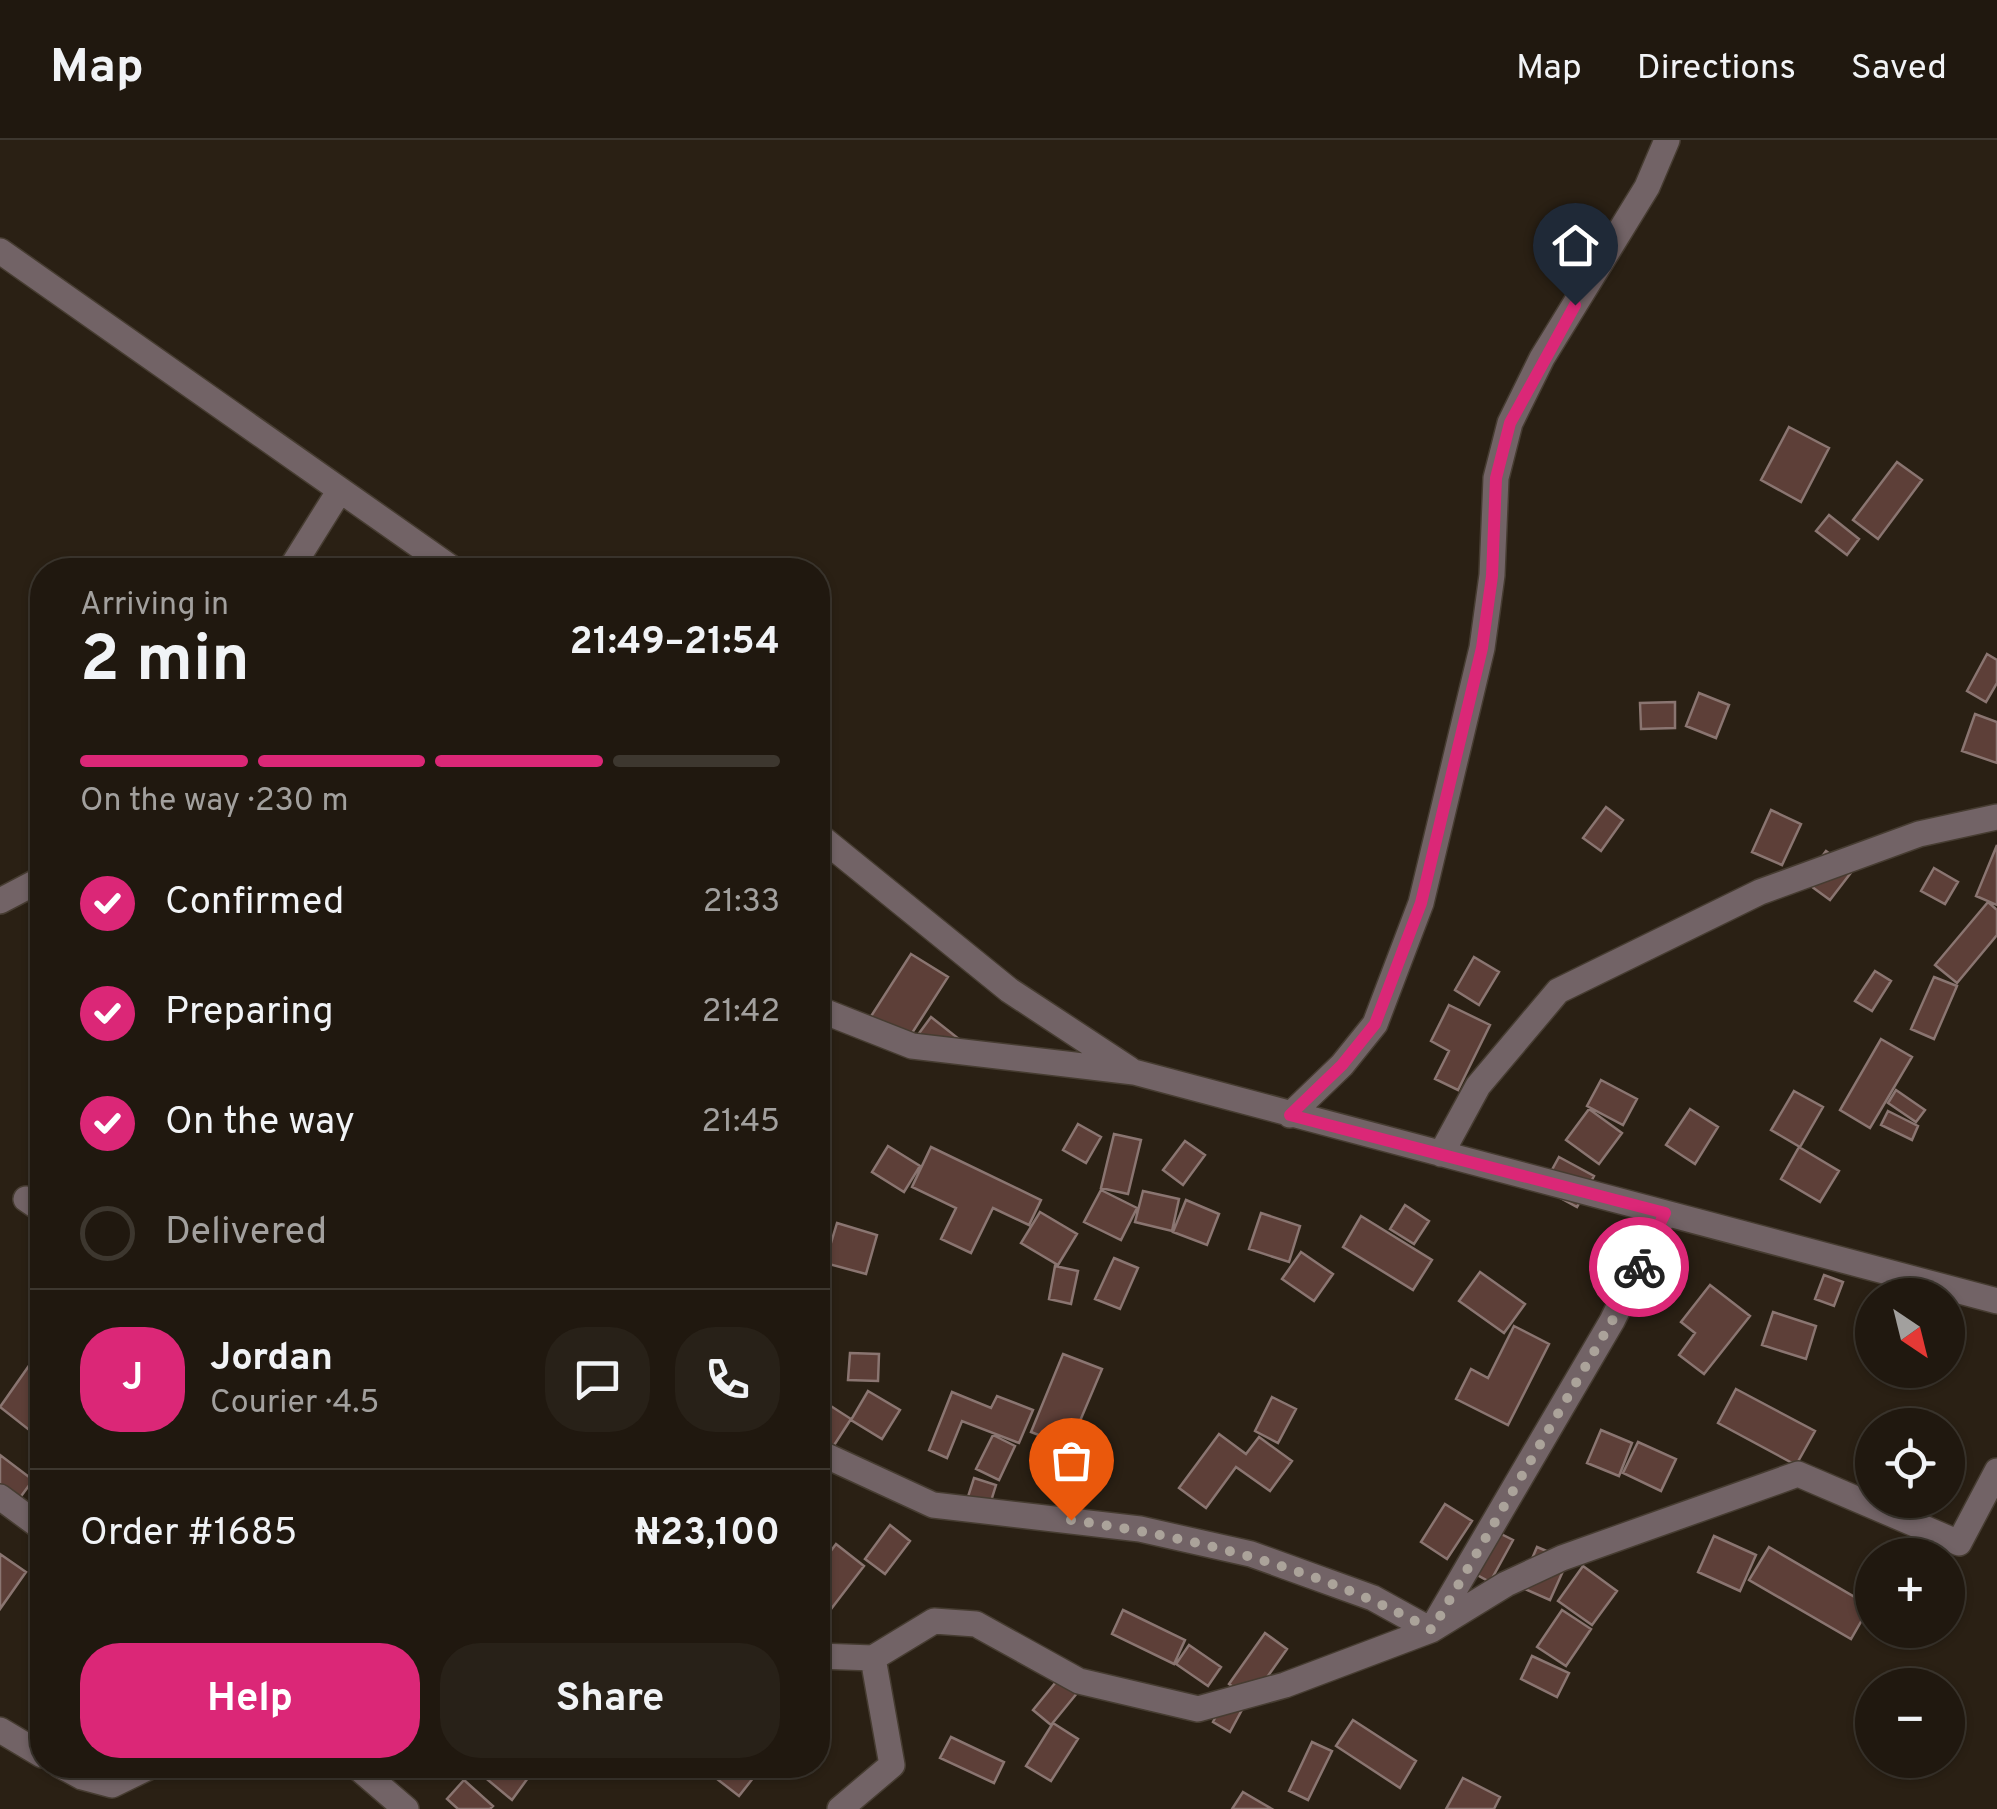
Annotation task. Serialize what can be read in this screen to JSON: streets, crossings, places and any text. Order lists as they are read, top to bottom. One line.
{"north":"bottom right","page":{"header":"Map","nav":["Map","Directions","Saved"],"heading":["2 min","Arriving in","21:49–21:54"],"panel":["Jordan","Courier · 4.5","Order #1685","₦23,100"],"bar":"On the way · 230 m","list":[["Confirmed","21:33"],["Preparing","21:42"],["On the way","21:45"],"Delivered"],"map_buttons":["+","−"],"round":"J","buttons":["Help","Share"]}}
